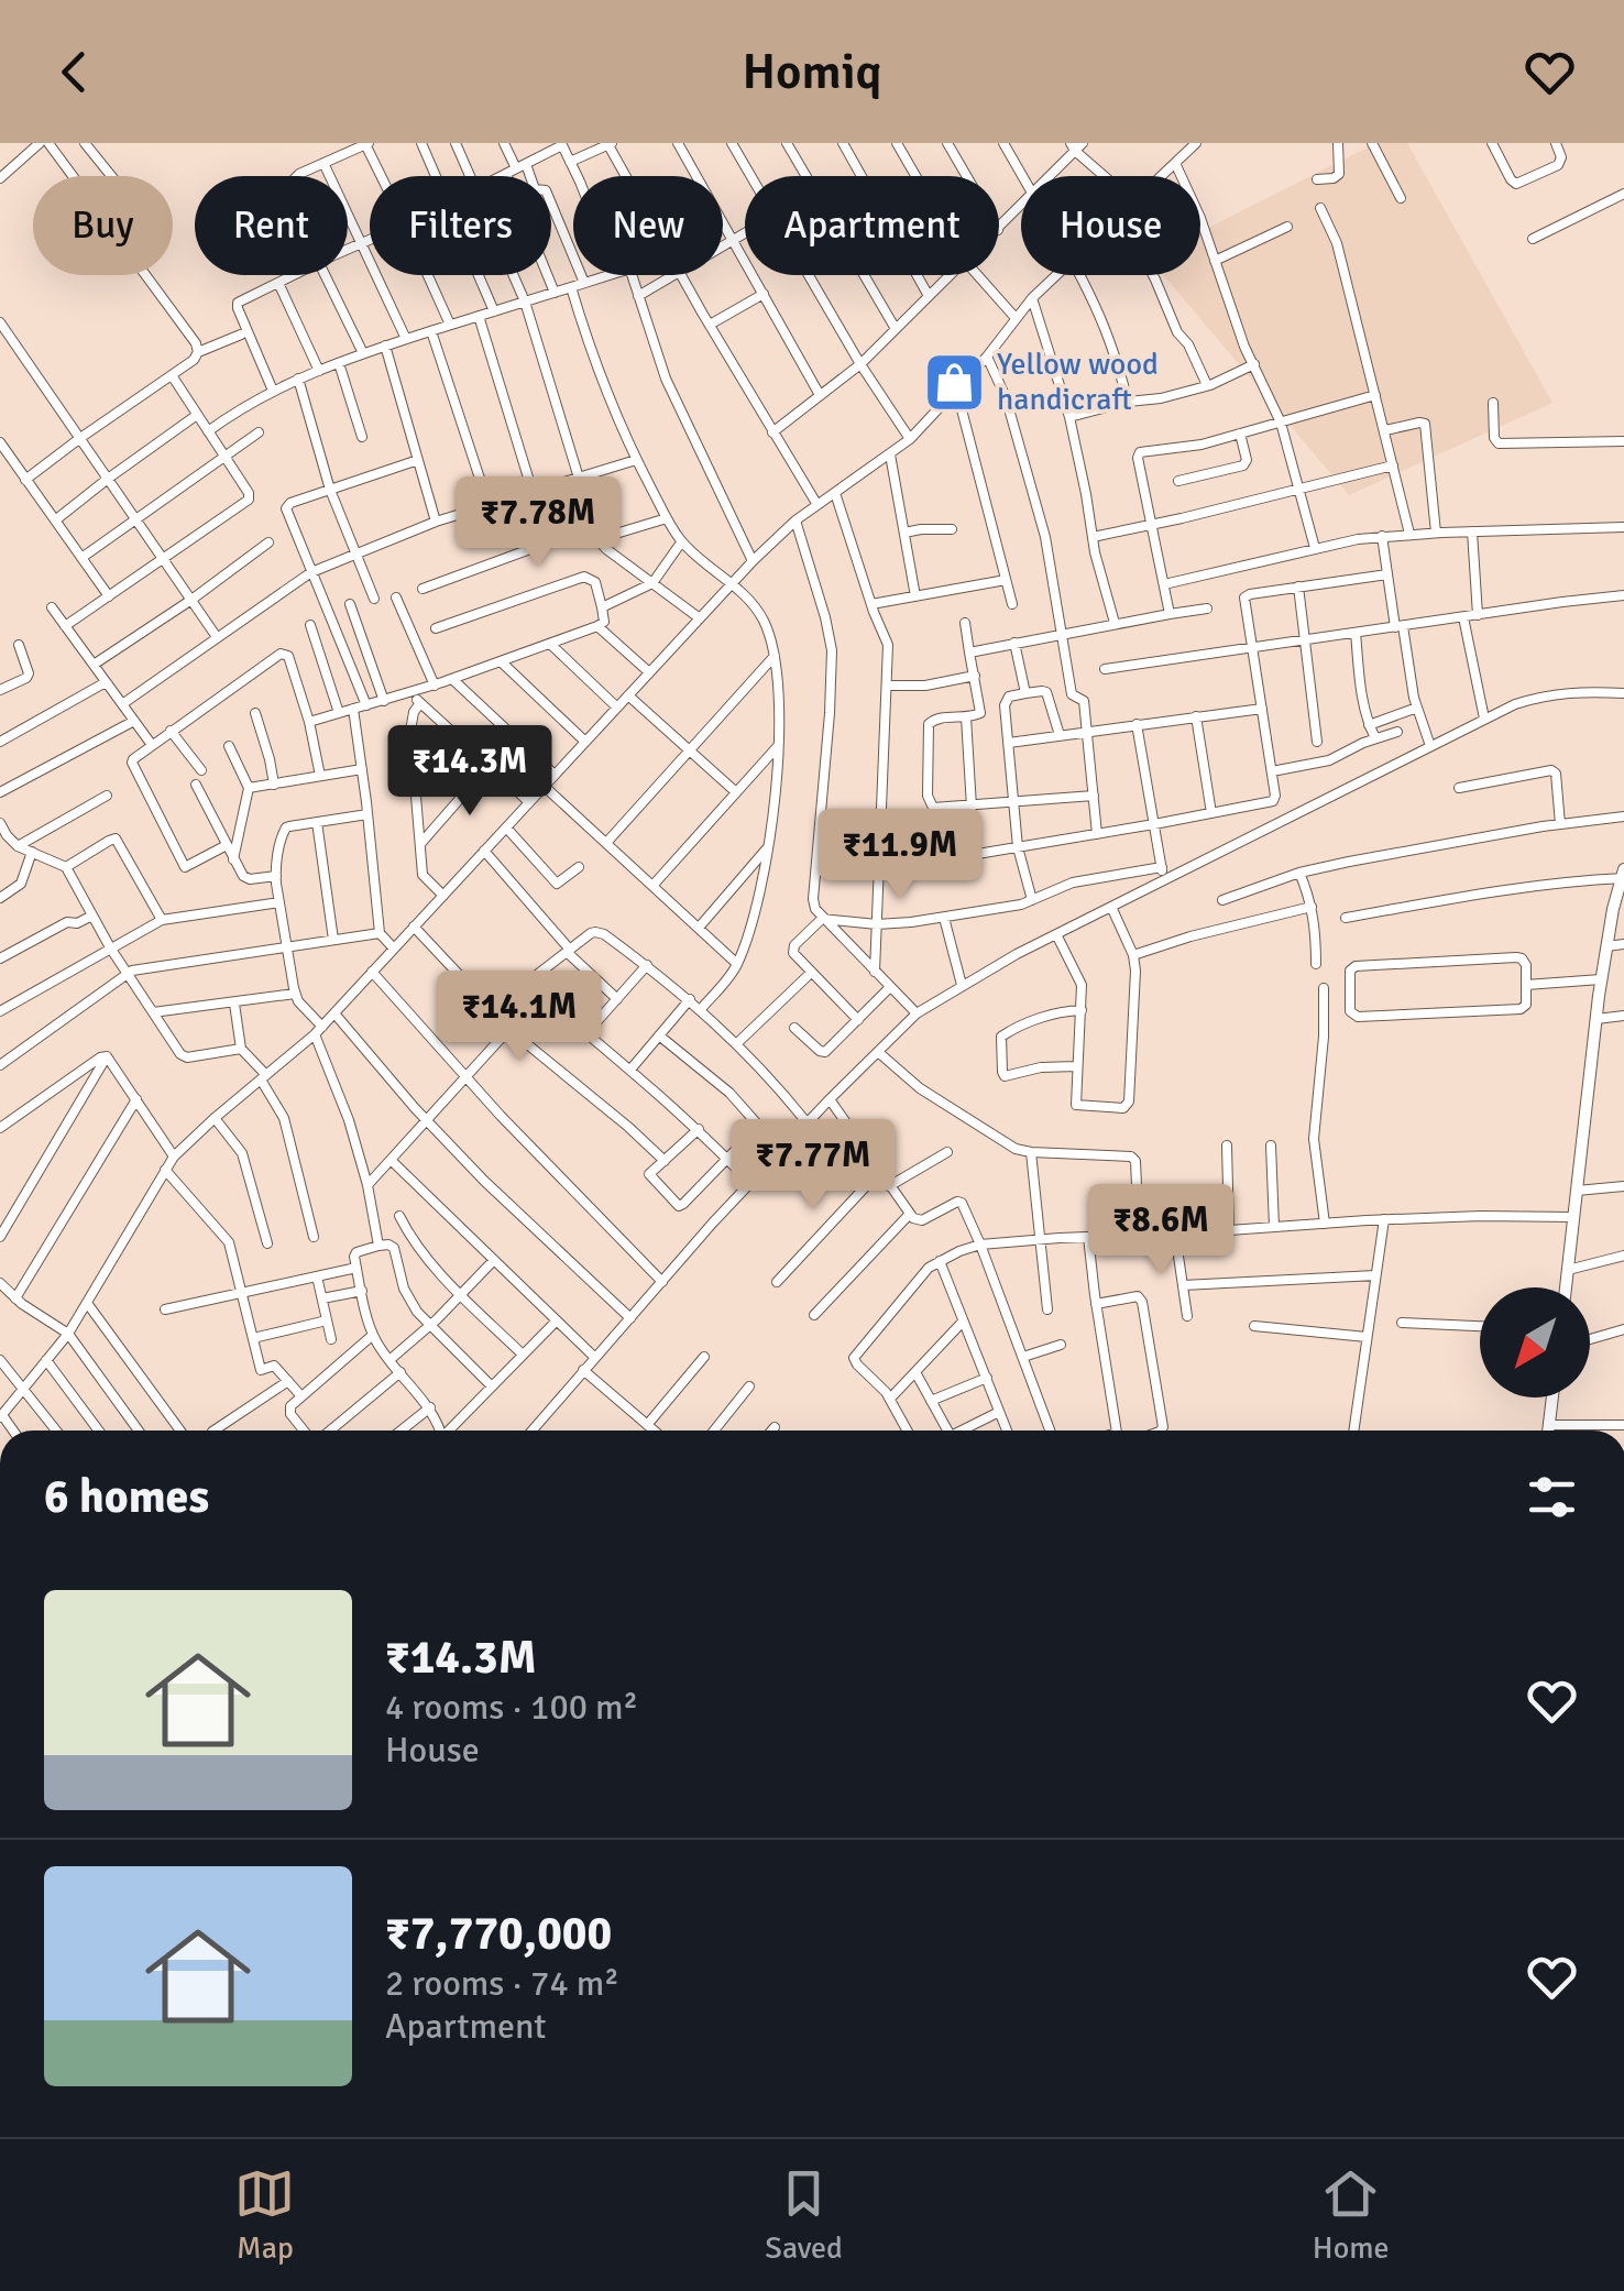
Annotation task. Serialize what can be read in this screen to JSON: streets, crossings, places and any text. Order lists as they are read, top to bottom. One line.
{"places":{"shop":["Yellow wood handicraft"]},"north":"bottom left","page":{"header":"Homiq","chip":["Buy","Rent","Filters","New","Apartment","House"],"price":["₹7.78M","₹14.3M","₹11.9M","₹14.1M","₹7.77M","₹8.6M"],"heading":"6 homes","list":[{"name":"₹14.3M","note":"4 rooms · 100 m² · House"},{"name":"₹7,770,000","note":"2 rooms · 74 m² · Apartment"}],"tabs":["Map","Saved","Home"]}}
